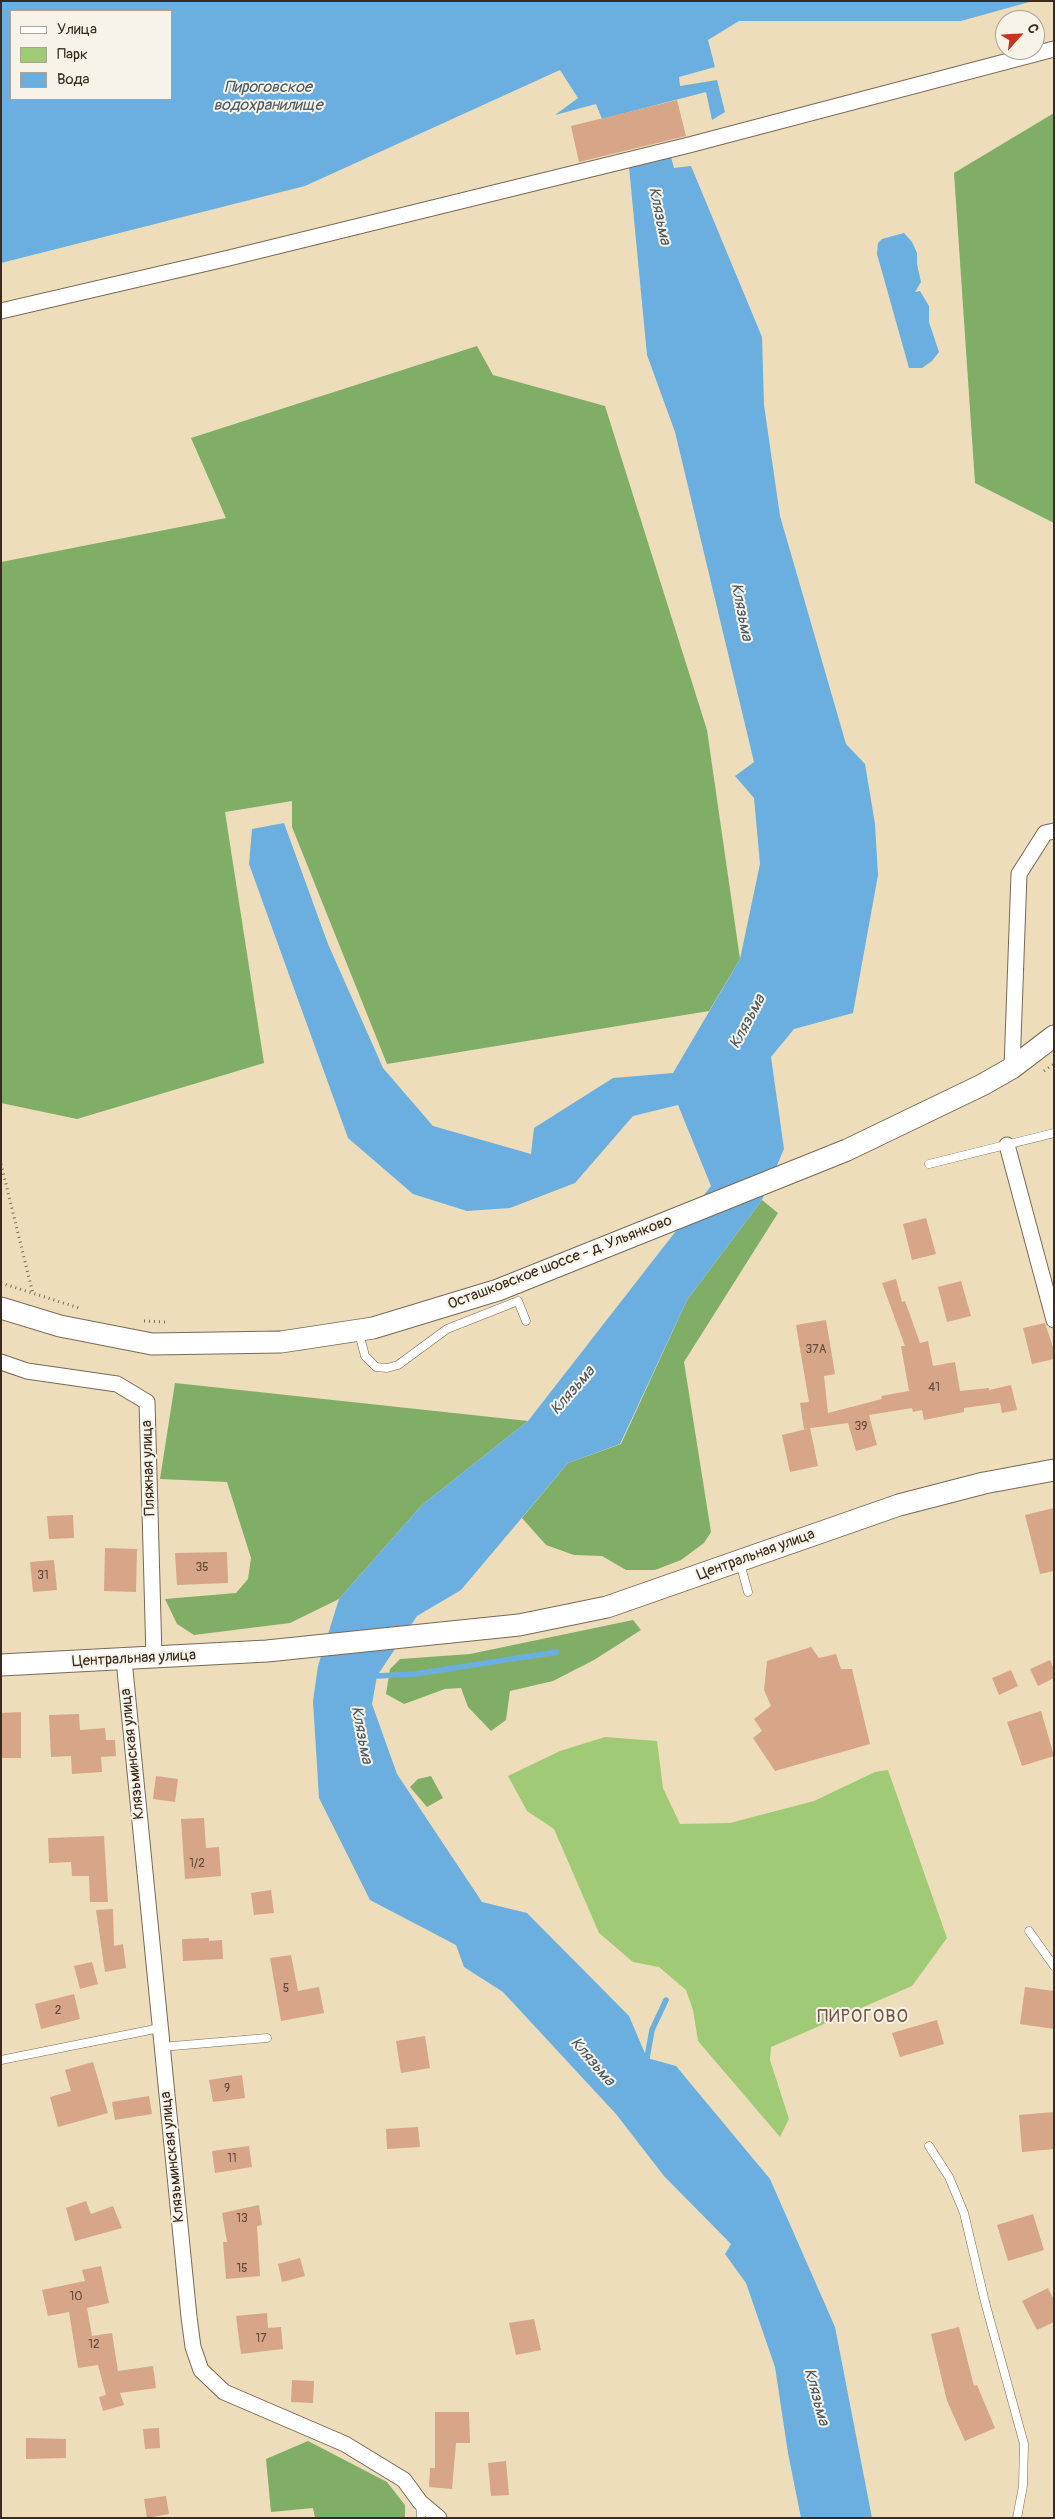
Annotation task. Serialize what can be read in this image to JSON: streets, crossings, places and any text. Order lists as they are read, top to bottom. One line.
{"streets":{"street":["Осташковское шоссе - д. Ульянково","Пляжная улица","Центральная улица","Клязьминская улица"]},"crossings":[["Пляжная улица","Центральная улица"],["Центральная улица","Клязьминская улица"]],"districts":["ПИРОГОВО"],"water":["Пироговское водохранилище","Клязьма"],"house_numbers":["37А","41","39","35","31","1/2","5","2","9","11","13","15","10","17","12"],"legend":["Улица","Парк","Вода"],"north":"top right"}
